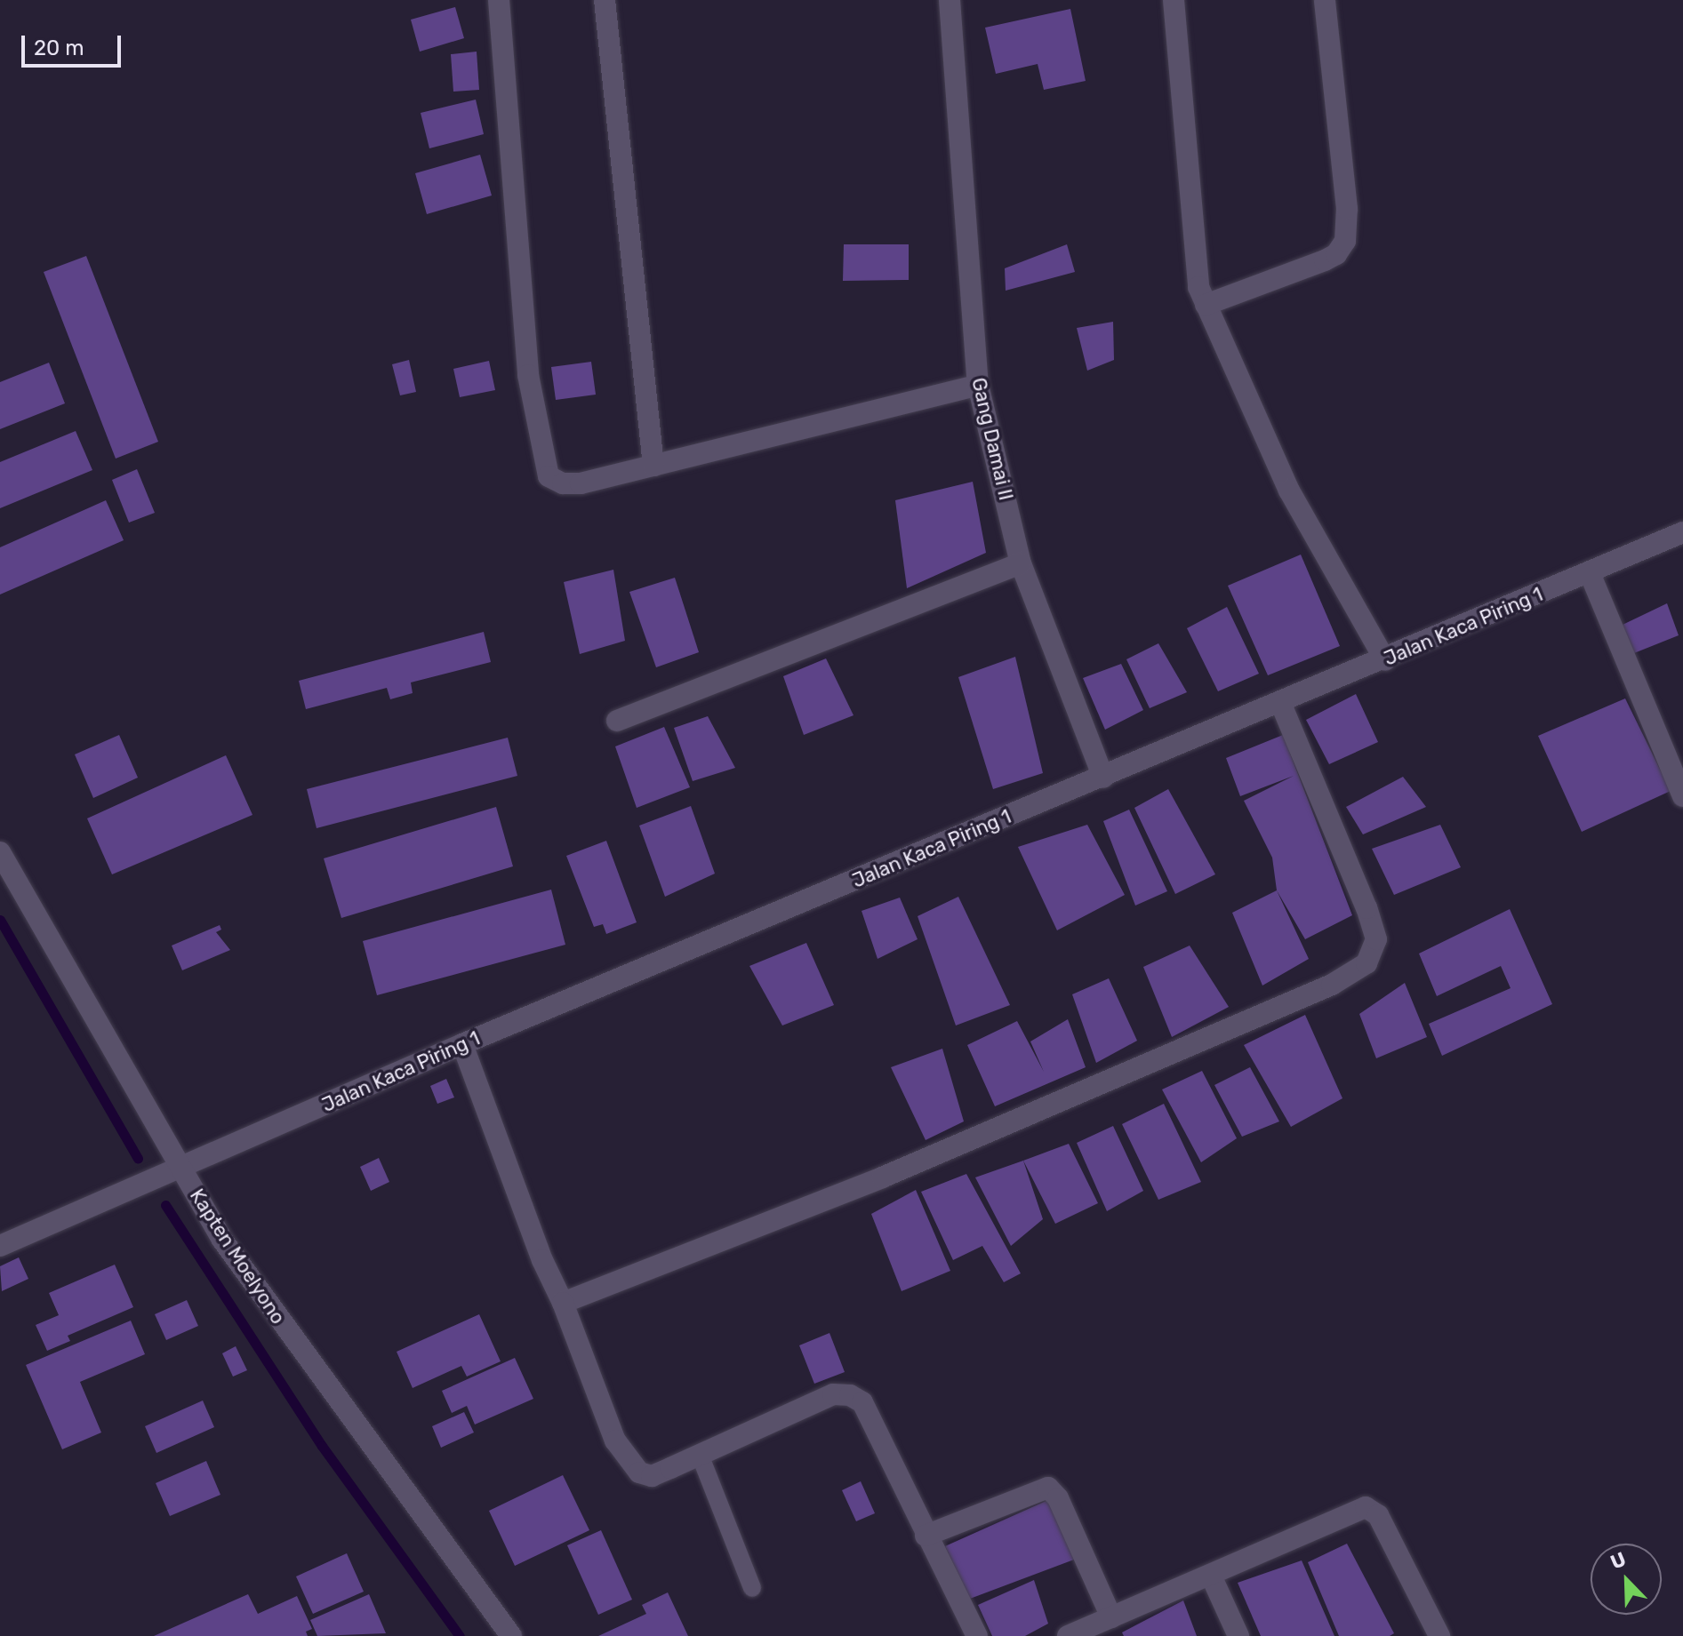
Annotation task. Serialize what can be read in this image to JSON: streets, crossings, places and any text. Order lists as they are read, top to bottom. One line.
{"streets":{"street":["Gang Damai II","Jalan Kaca Piring 1","Kapten Moelyono"]},"crossings":[["Gang Damai II","Jalan Kaca Piring 1"],["Jalan Kaca Piring 1","Kapten Moelyono"]],"scale_bar":"20 m","north":"top left"}
